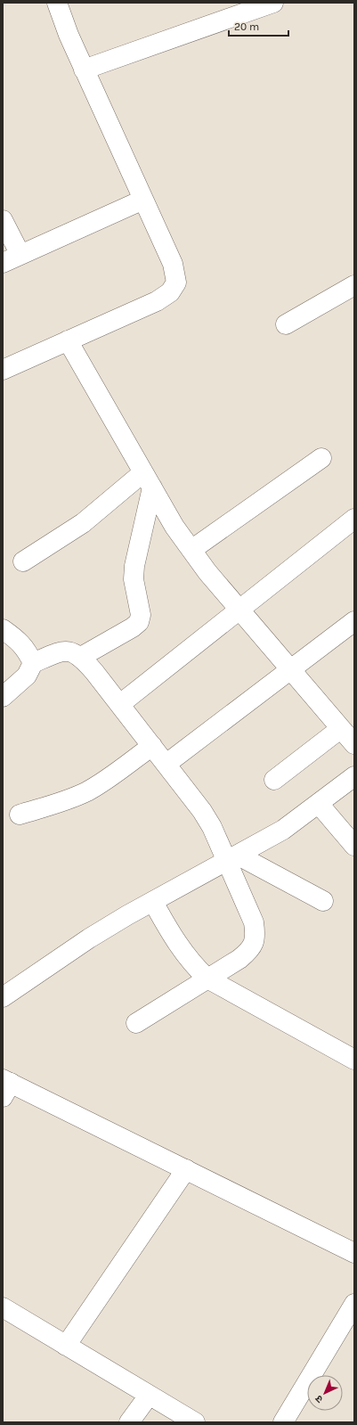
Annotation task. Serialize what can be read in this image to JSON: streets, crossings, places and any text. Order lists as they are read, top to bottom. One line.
{"scale_bar":"20 m","north":"bottom left"}
